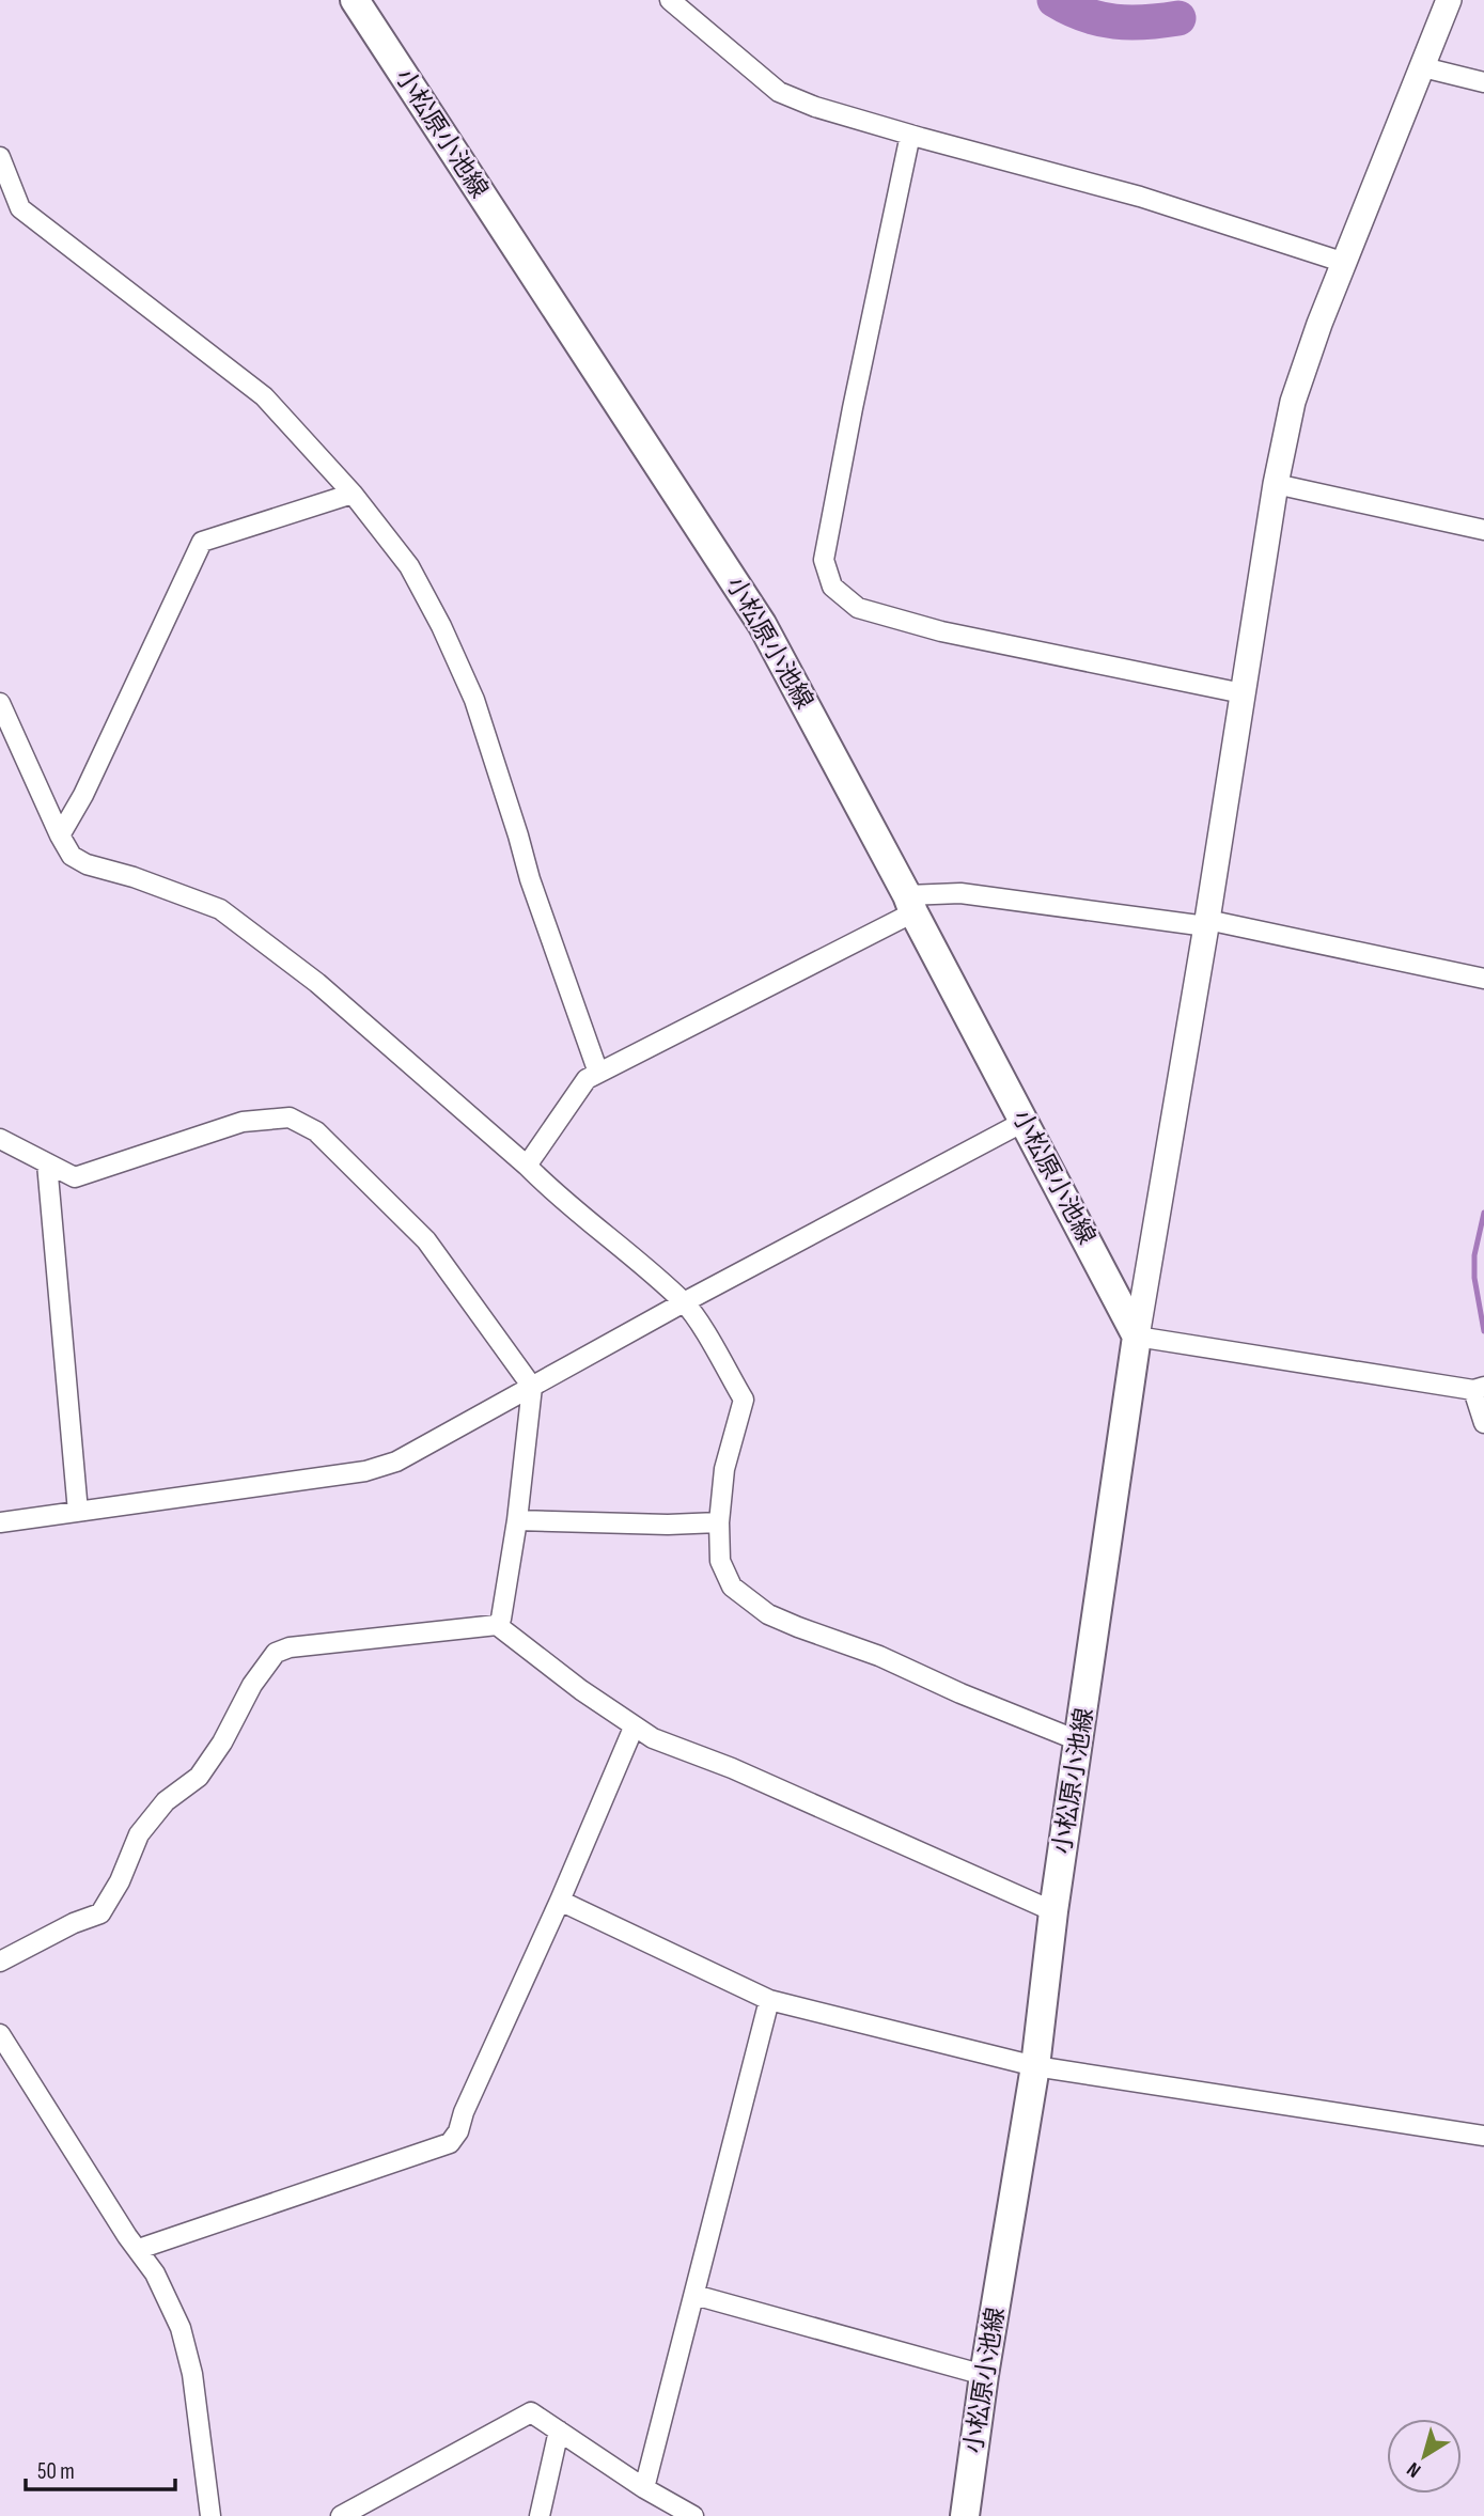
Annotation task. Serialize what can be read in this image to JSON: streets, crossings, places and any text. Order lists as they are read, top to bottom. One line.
{"streets":{"main road":["小松原小池線"]},"scale_bar":"50 m","north":"bottom left"}
